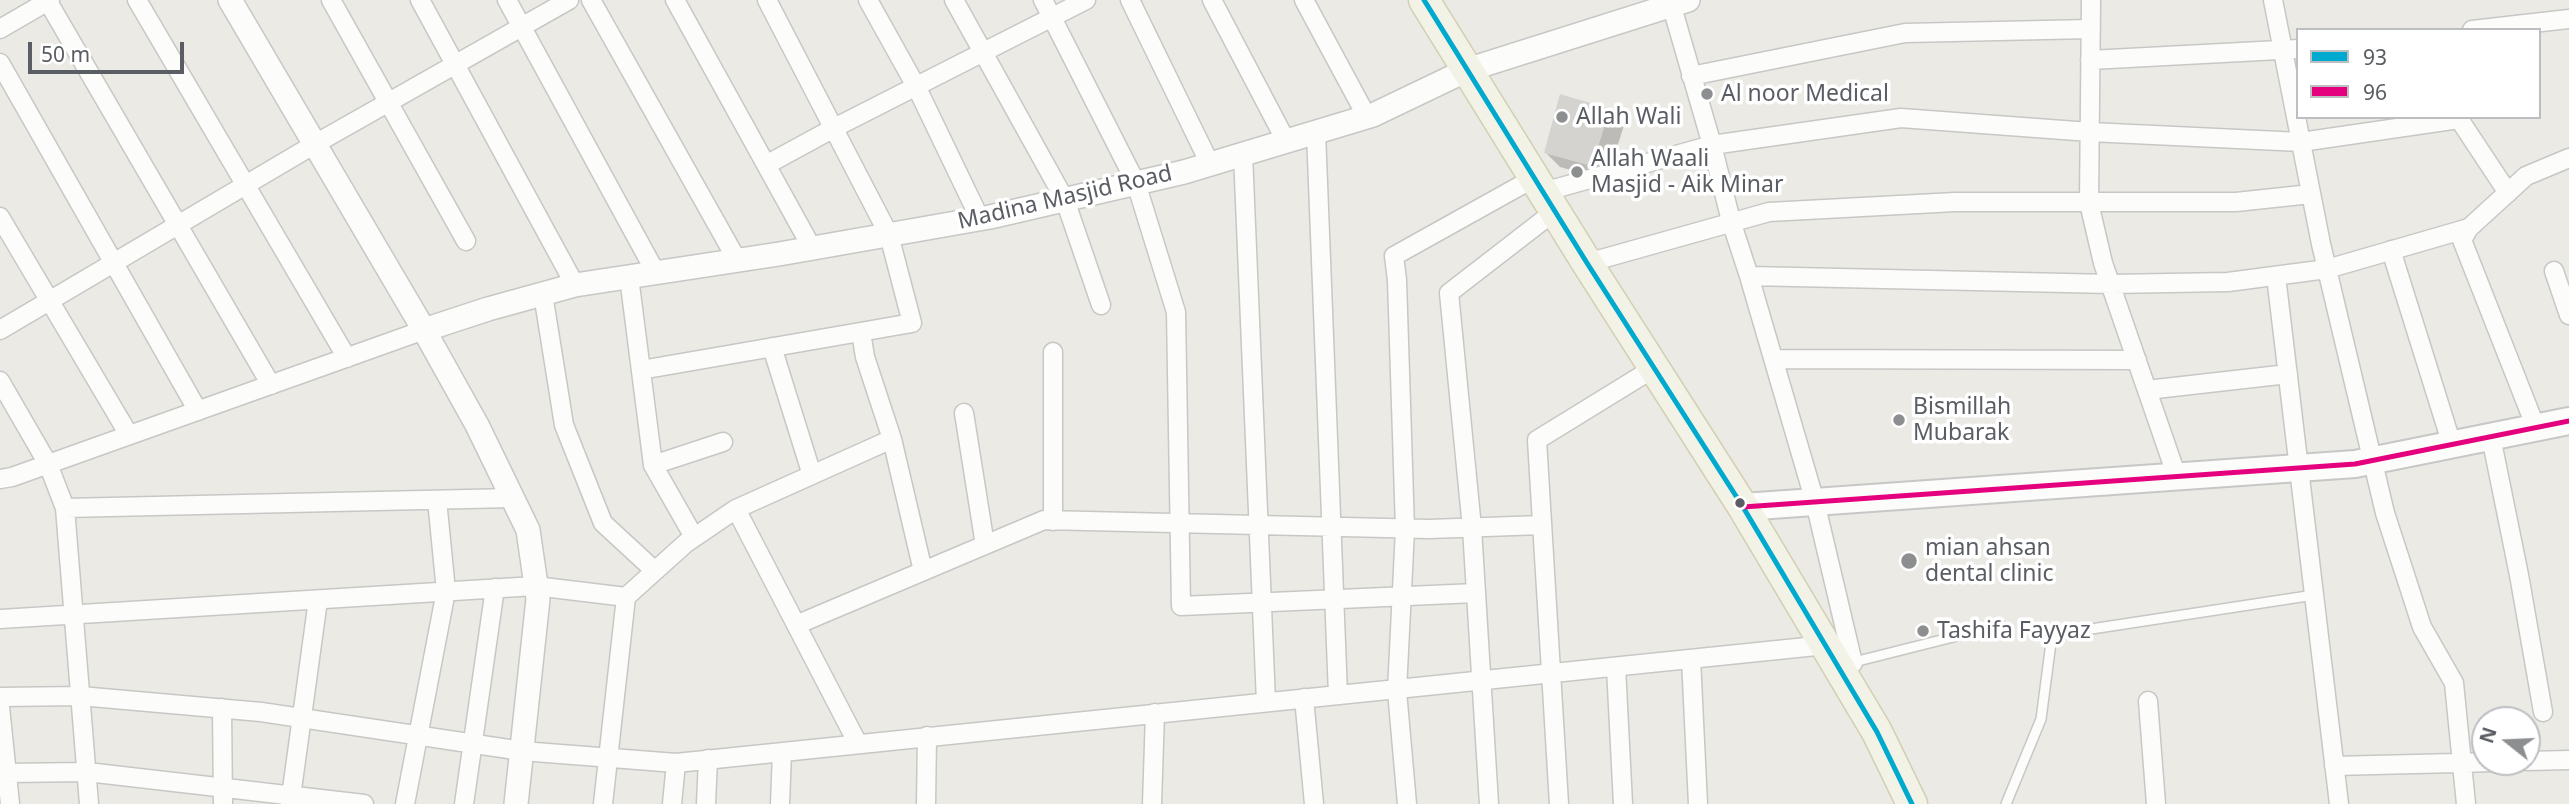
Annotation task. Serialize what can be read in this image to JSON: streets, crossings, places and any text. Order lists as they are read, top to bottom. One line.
{"streets":{"street":["Madina Masjid Road"]},"places":["Al noor Medical","Allah Wali","Allah Waali Masjid - Aik Minar","Bismillah Mubarak","mian ahsan dental clinic","Tashifa Fayyaz"],"lines":["transit line 93","transit line 96"],"legend":["93","96"],"scale_bar":"50 m","north":"left"}
